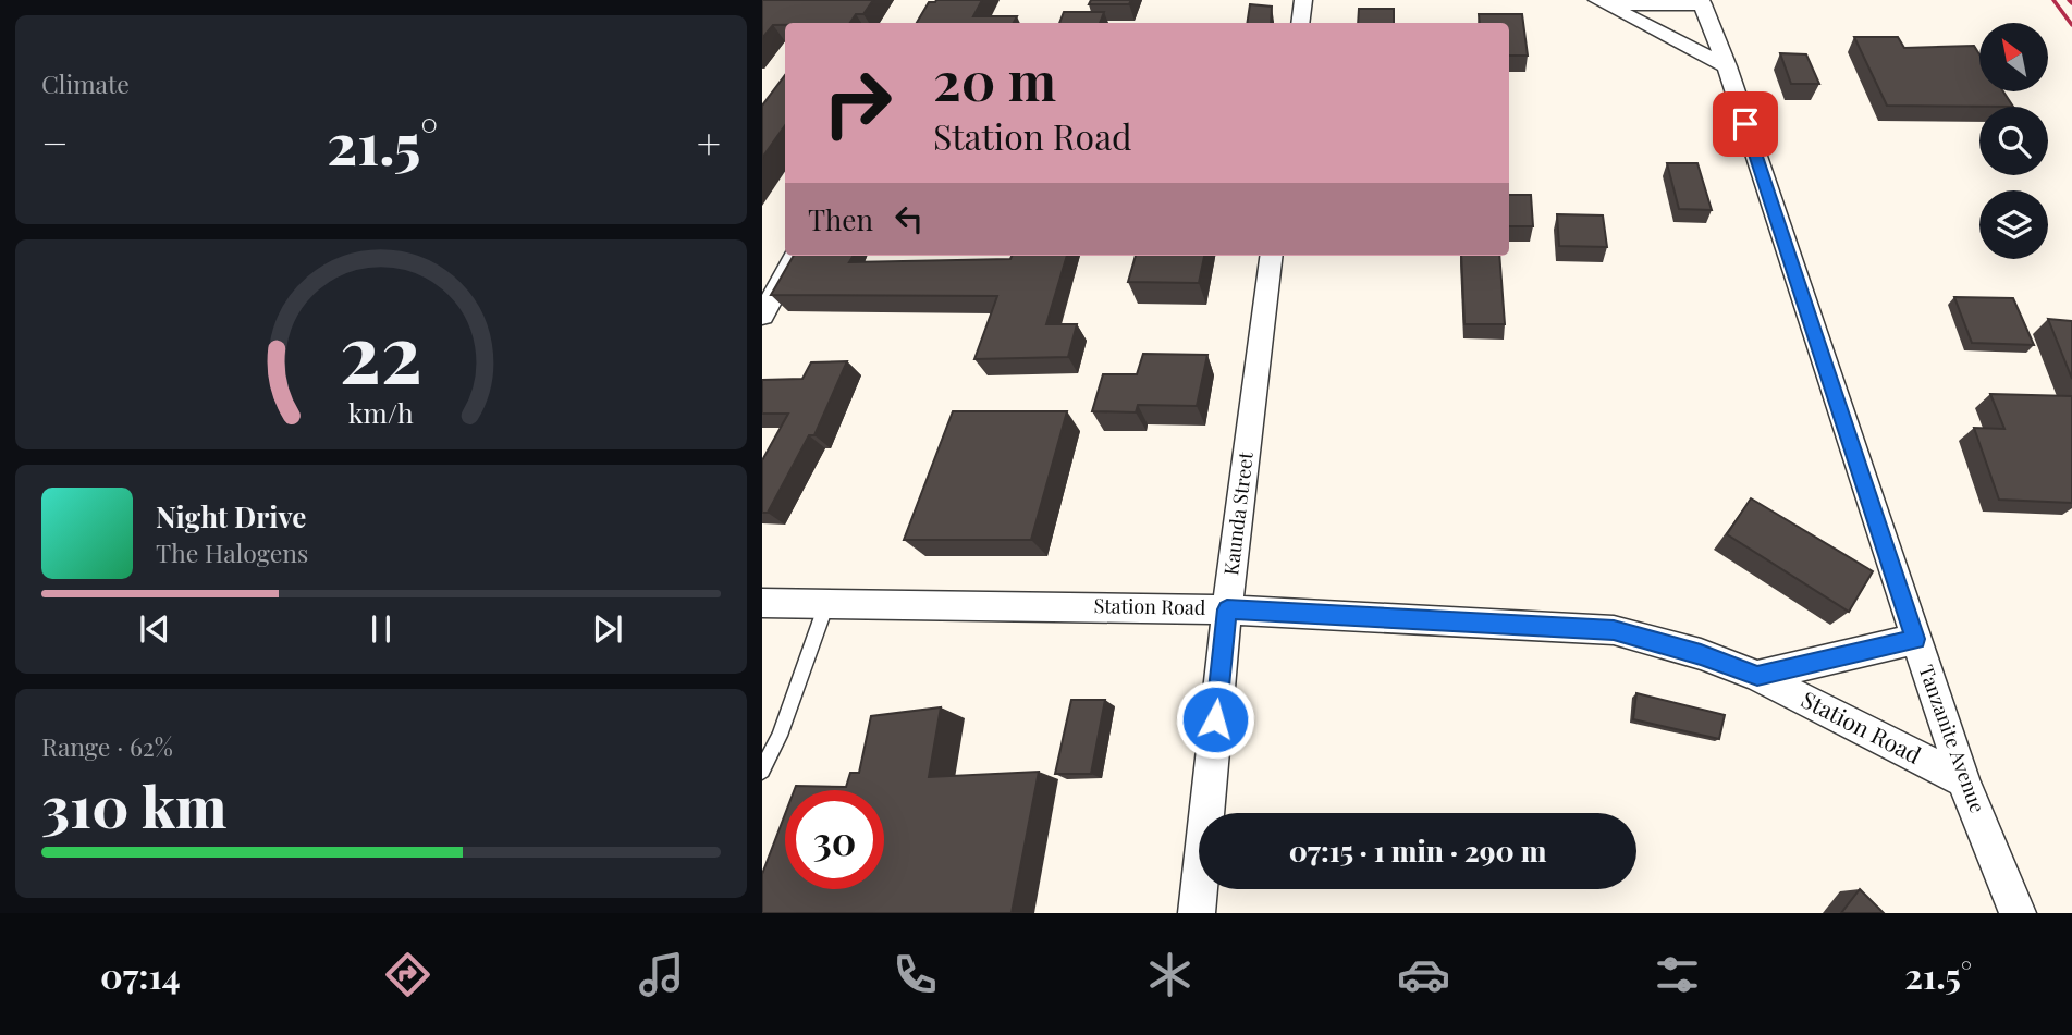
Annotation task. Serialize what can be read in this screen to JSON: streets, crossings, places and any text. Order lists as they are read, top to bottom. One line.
{"streets":{"street":["Kaunda Street","Station Road","Tanzanite Avenue"]},"crossings":[["Kaunda Street","Station Road"],["Station Road","Tanzanite Avenue"]],"north":"top left","page":{"tile":["Climate",["Range · 62%","310 km"]],"turn":["20 m","Station Road"],"heat":["−","21.5°","+"],"then":"Then","song":["Night Drive","The Halogens"],"limit":"30","trip":"07:15 · 1 min · 290 m","tabs":["07:14","21.5°"],"gauge":["22","km/h"]}}
